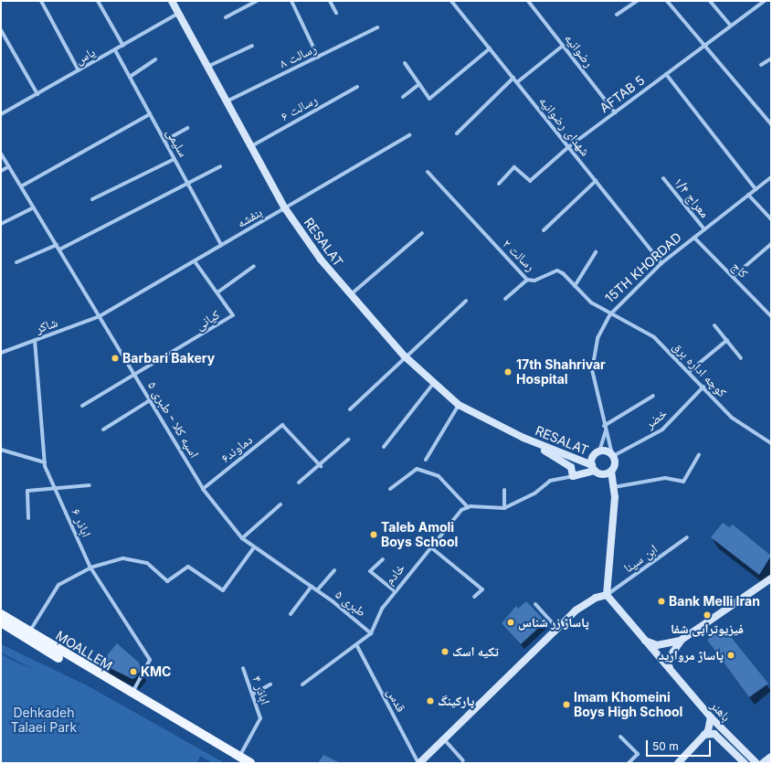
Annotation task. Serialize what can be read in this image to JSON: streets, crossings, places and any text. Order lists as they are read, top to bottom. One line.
{"streets":{"main road":["RESALAT","MOALLEM","باهنر"],"street":["رضوانیه","یاس","رسالت ۸","AFTAB 5","رسالت ۶","شهدای رضوانیه","سلیمی","معراج ۱/۴","بنفشه","رسالت ۲","15TH KHORDAD","کاج","کیانی","شاکر","کوچه اداره برق","خضر","اسپه کلا - طبری ۵","دماوند۶","اباذر ۶","ابن سینا","خادم","طبری ۵","اباذر ۴","قدس"]},"crossings":[["رضوانیه","AFTAB 5"],["یاس","سلیمی"],["یاس","RESALAT"],["رسالت ۸","RESALAT"],["AFTAB 5","شهدای رضوانیه"],["رسالت ۶","RESALAT"],["شهدای رضوانیه","15TH KHORDAD"],["سلیمی","بنفشه"],["معراج ۱/۴","15TH KHORDAD"],["بنفشه","RESALAT"],["بنفشه","کیانی"],["بنفشه","شاکر"],["بنفشه","اسپه کلا - طبری ۵"],["RESALAT","15TH KHORDAD"],["RESALAT","خضر"],["رسالت ۲","15TH KHORDAD"],["رسالت ۲","کوچه اداره برق"],["15TH KHORDAD","کاج"],["15TH KHORDAD","کوچه اداره برق"],["15TH KHORDAD","خضر"],["کیانی","اسپه کلا - طبری ۵"],["شاکر","اسپه کلا - طبری ۵"],["شاکر","اباذر ۶"],["کوچه اداره برق","خضر"],["اسپه کلا - طبری ۵","دماوند۶"],["اسپه کلا - طبری ۵","طبری ۵"],["اباذر ۶","MOALLEM"],["ابن سینا","باهنر"],["خادم","طبری ۵"],["خادم","قدس"],["MOALLEM","اباذر ۴"]],"parks":["Dehkadeh Talaei Park"],"places":["Barbari Bakery","17th Shahrivar Hospital","Taleb Amoli Boys School","Bank Melli Iran","فیزیوتراپی شفا","پاساژ زر شناس","تکیه اسک","پاساژ مروارید","KMC","پارکینگ","Imam Khomeini Boys High School"],"scale_bar":"50 m"}
